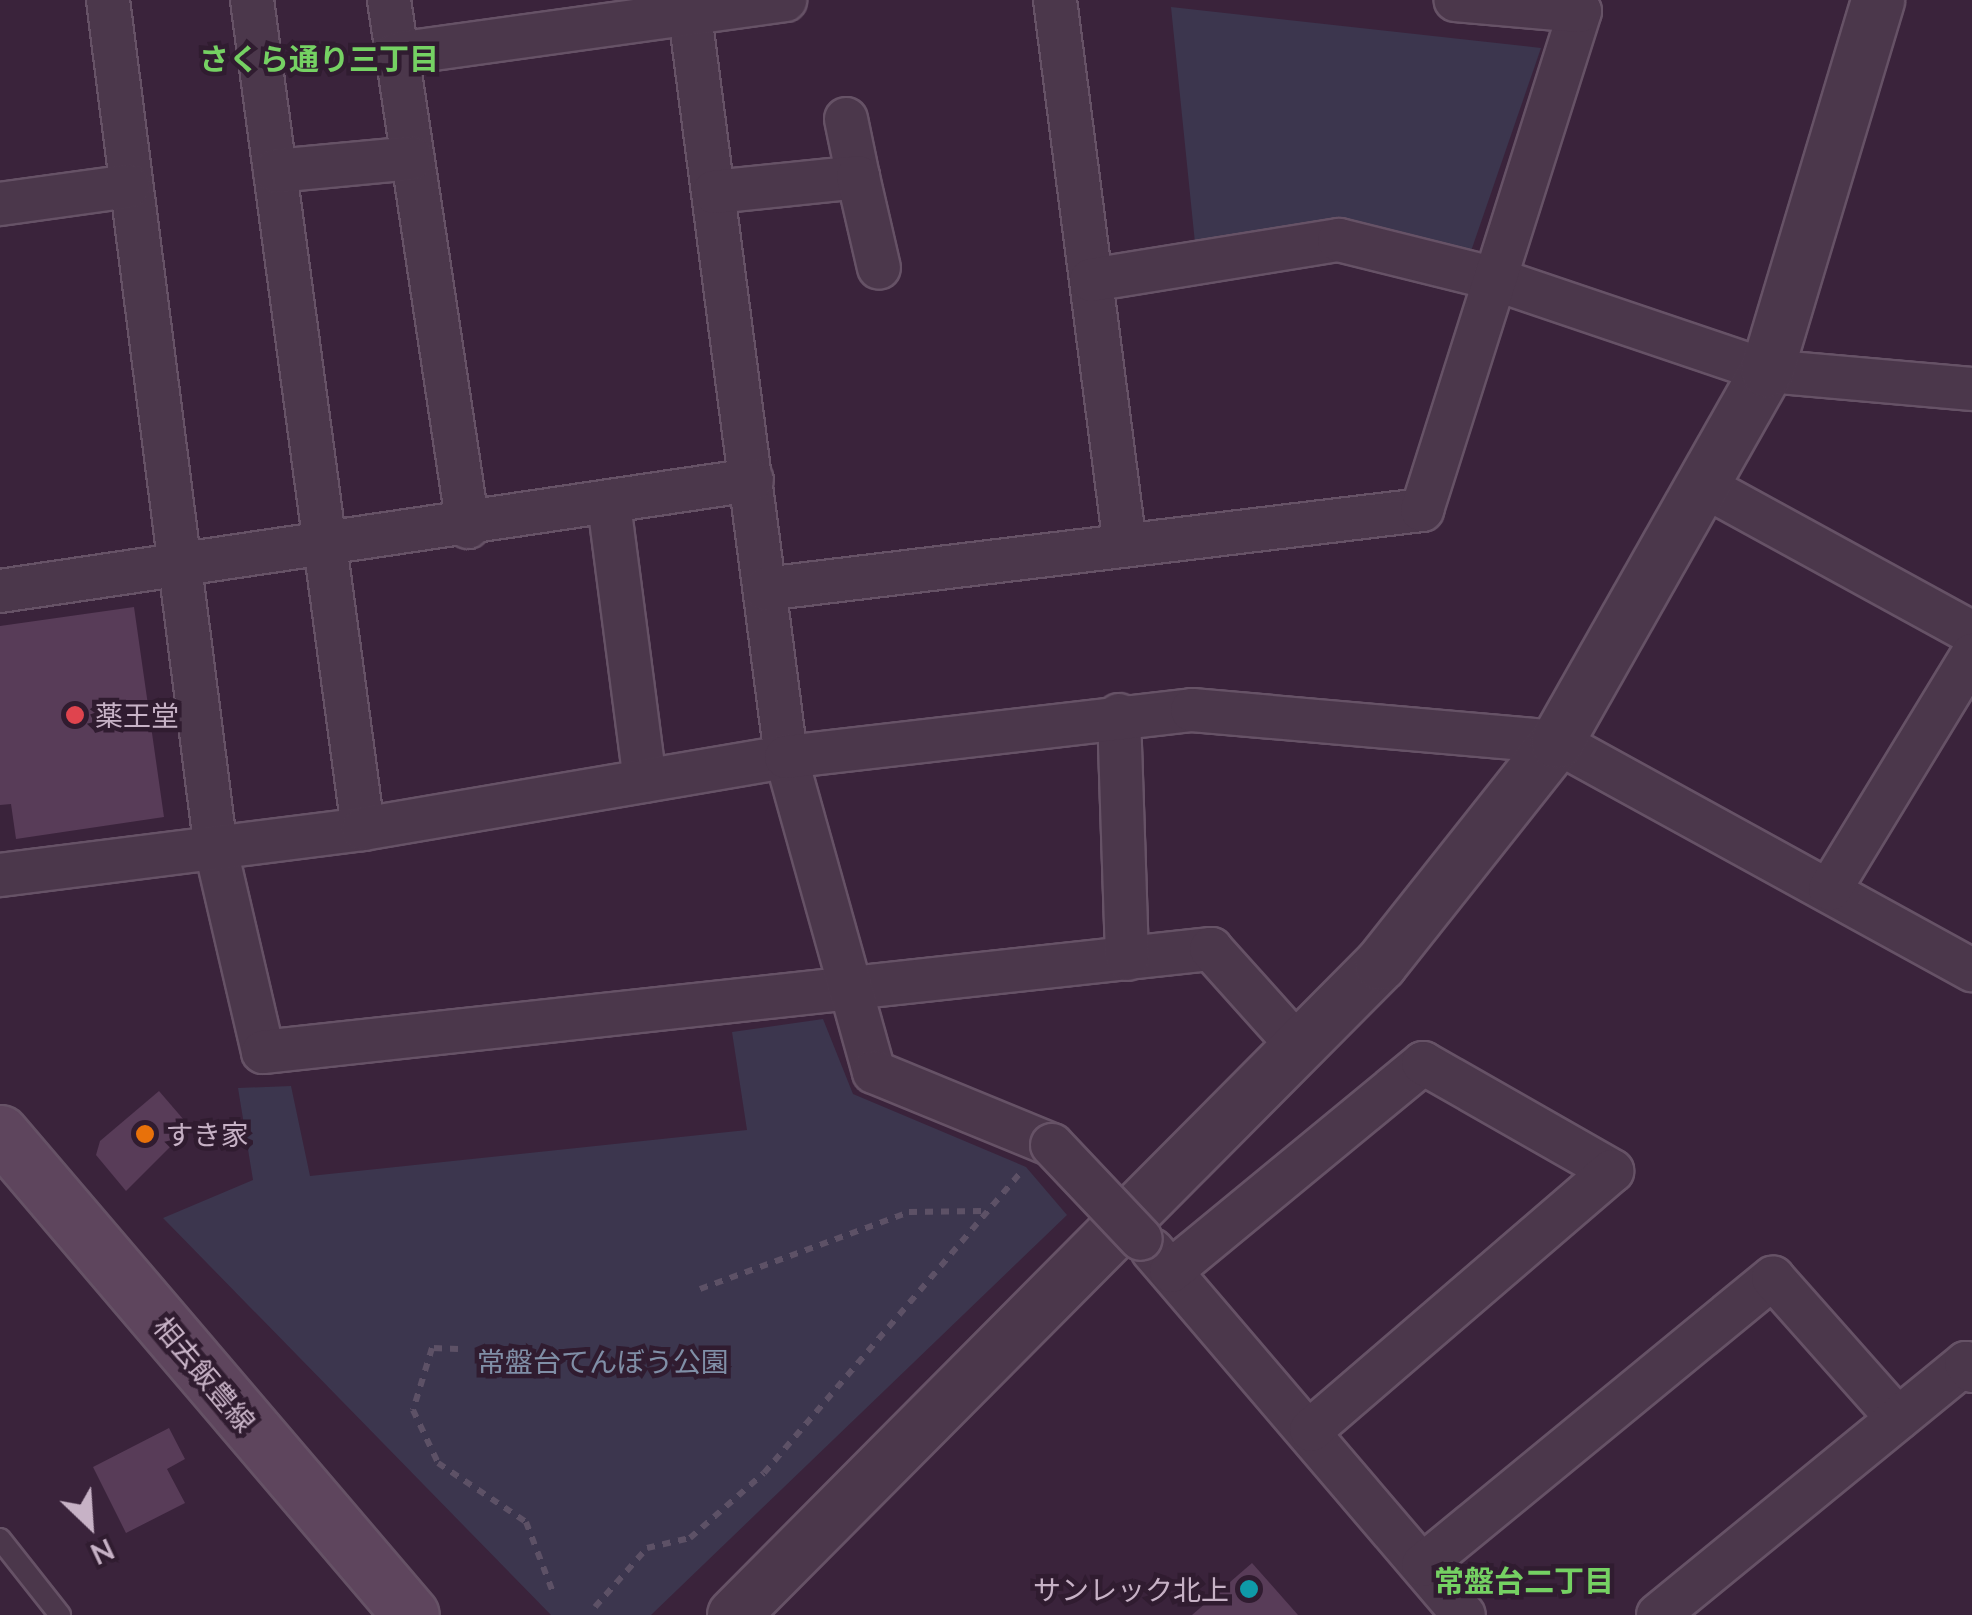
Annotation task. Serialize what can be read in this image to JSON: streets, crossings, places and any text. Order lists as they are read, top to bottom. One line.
{"streets":{"main road":["相去飯豊線"]},"districts":["さくら通り三丁目","常盤台二丁目"],"parks":["常盤台てんぼう公園"],"places":["薬王堂","すき家","サンレック北上"],"north":"bottom right"}
